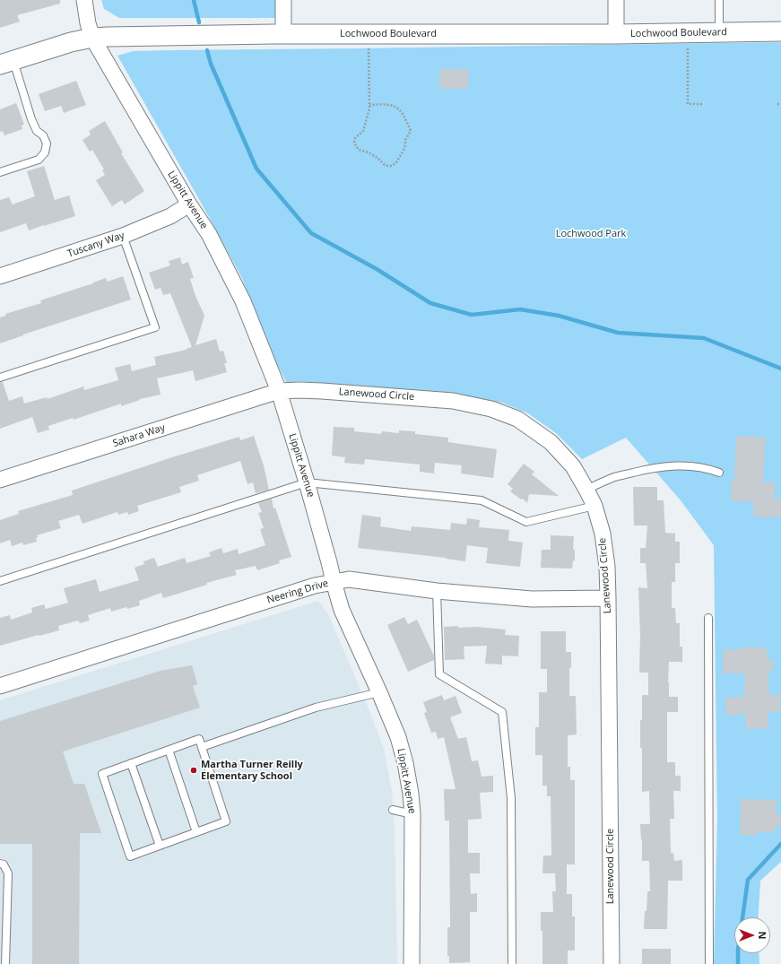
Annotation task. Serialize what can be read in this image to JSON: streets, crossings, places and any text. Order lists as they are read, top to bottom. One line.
{"streets":{"street":["Lochwood Boulevard","Lippitt Avenue","Tuscany Way","Lanewood Circle","Sahara Way","Neering Drive"]},"crossings":[["Lochwood Boulevard","Lippitt Avenue"],["Lippitt Avenue","Tuscany Way"],["Lippitt Avenue","Lanewood Circle"],["Lippitt Avenue","Sahara Way"],["Lippitt Avenue","Neering Drive"],["Lanewood Circle","Sahara Way"],["Lanewood Circle","Neering Drive"]],"parks":["Lochwood Park"],"places":["Martha Turner Reilly Elementary School"],"north":"right"}
